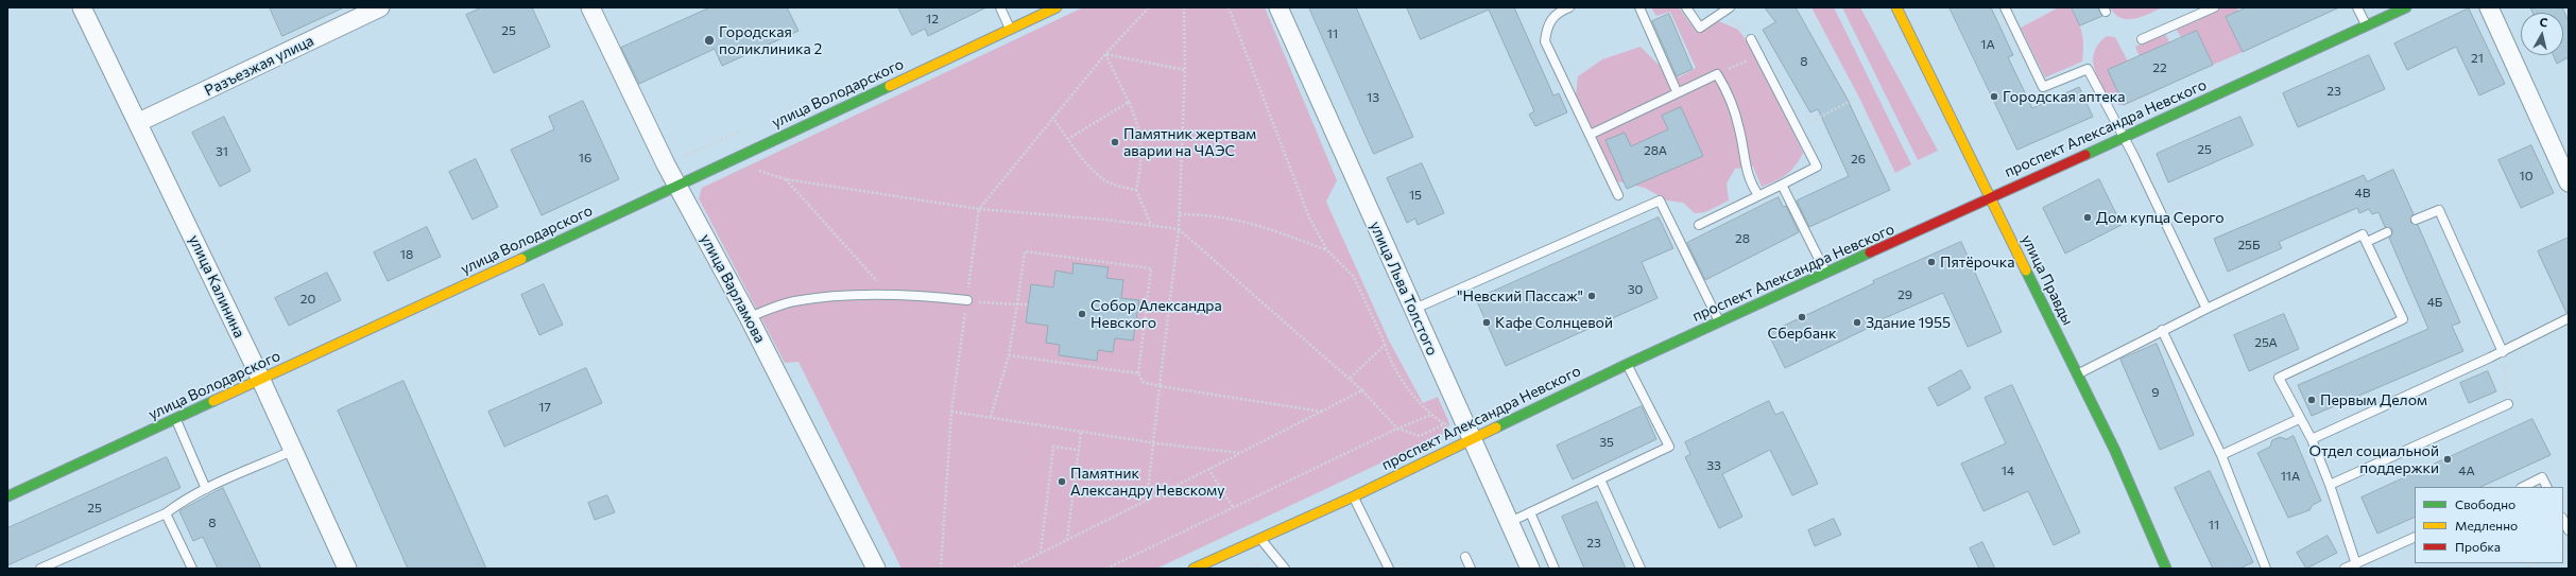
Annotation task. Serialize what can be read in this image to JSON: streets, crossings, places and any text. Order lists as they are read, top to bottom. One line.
{"streets":{"main road":["улица Володарского","проспект Александра Невского","улица Правды"],"street":["Разъезжая улица","улица Калинина","улица Варламова","улица Льва Толстого"]},"crossings":[["Разъезжая улица","улица Калинина"],["улица Володарского","улица Калинина"],["улица Володарского","улица Варламова"],["проспект Александра Невского","улица Правды"],["проспект Александра Невского","улица Льва Толстого"]],"places":["Городская поликлиника 2","Городская аптека","Памятник жертвам аварии на ЧАЭС","Дом купца Серого","Пятёрочка","\"Невский Пассаж\"","Собор Александра Невского","Сбербанк","Кафе Солнцевой","Здание 1955","Первым Делом","Отдел социальной поддержки","Памятник Александру Невскому"],"house_numbers":["12","25","11","1А","21","8","22","23","13","25","28А","31","16","26","10","4В","15","28","25Б","18","30","29","20","4Б","25А","9","17","35","33","14","4А","11А","25","8","11","23"],"legend":["Свободно","Медленно","Пробка"],"north":"top"}
